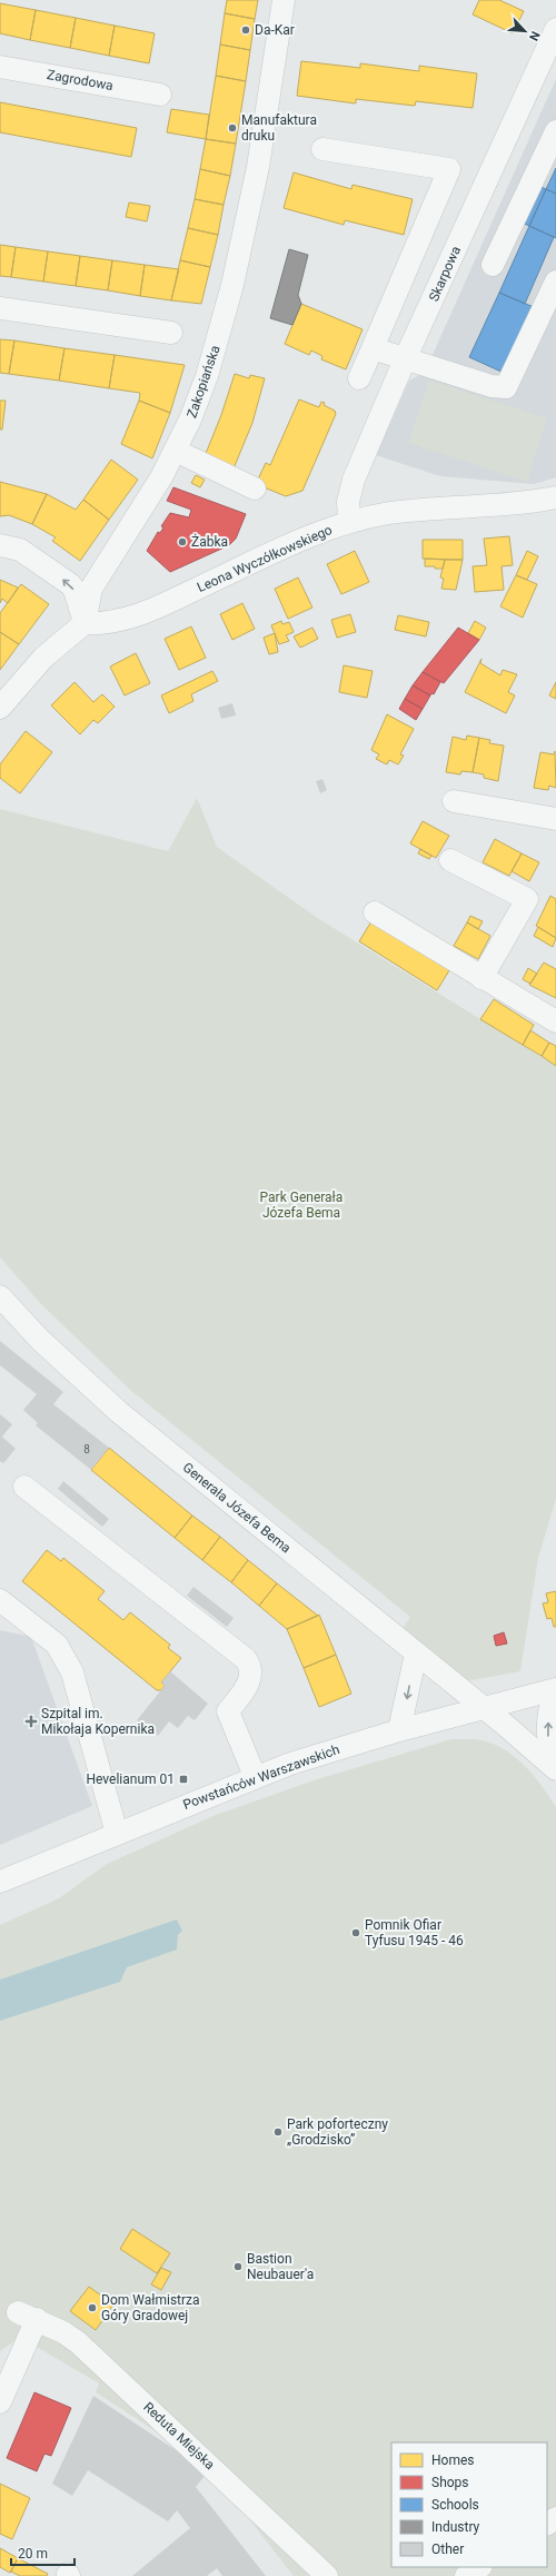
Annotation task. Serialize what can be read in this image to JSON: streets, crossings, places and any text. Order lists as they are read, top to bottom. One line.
{"streets":{"street":["Zagrodowa","Skarpowa","Zakopiańska","Leona Wyczółkowskiego","Generała Józefa Bema","Powstańców Warszawskich","Reduta Miejska"]},"crossings":[["Skarpowa","Leona Wyczółkowskiego"],["Zakopiańska","Leona Wyczółkowskiego"],["Generała Józefa Bema","Powstańców Warszawskich"]],"parks":["Park Generała Józefa Bema"],"places":{"other":["Da-Kar","Manufaktura druku","Żabka","Pomnik Ofiar Tyfusu 1945 - 46","Park poforteczny „Grodzisko”","Bastion Neubauer'a","Dom Wałmistrza Góry Gradowej"],"health":["Szpital im. Mikołaja Kopernika"],"transit":["Hevelianum 01"]},"house_numbers":["8"],"legend":["Homes","Shops","Schools","Industry","Other"],"scale_bar":"20 m","north":"bottom right"}
